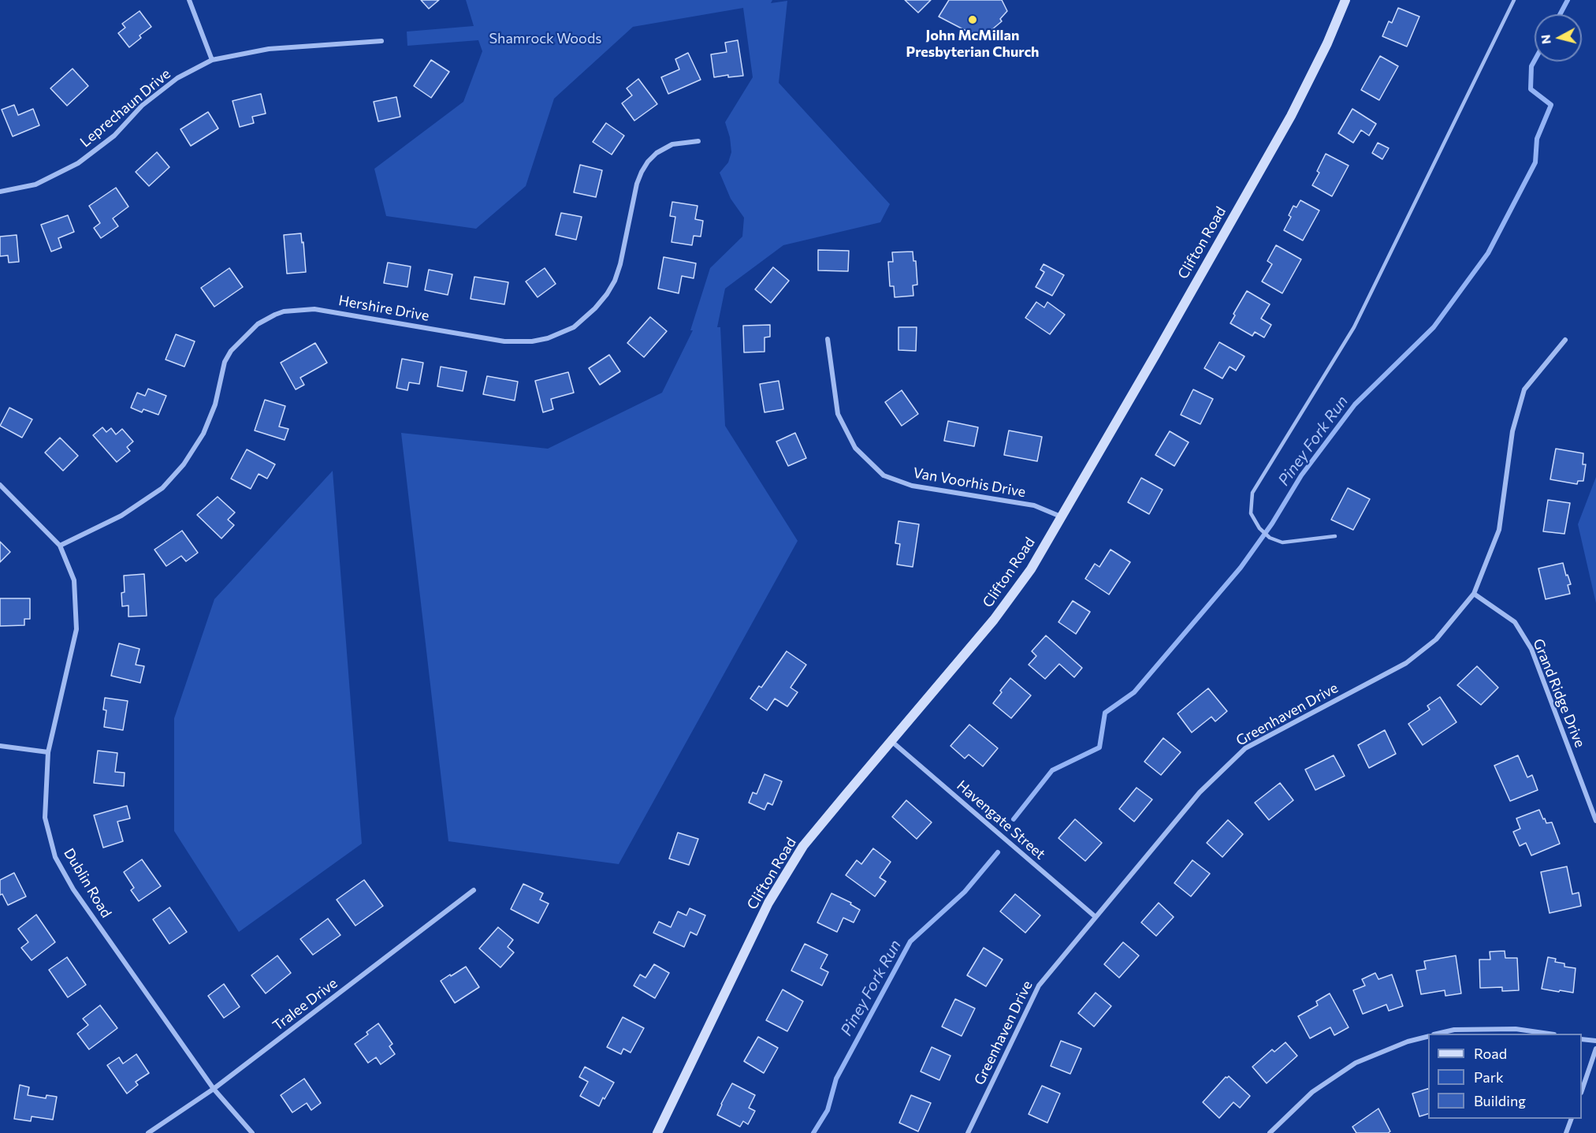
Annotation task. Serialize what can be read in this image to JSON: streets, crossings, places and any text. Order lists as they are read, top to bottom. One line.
{"streets":{"main road":["Clifton Road"],"street":["Leprechaun Drive","Hershire Drive","Van Voorhis Drive","Grand Ridge Drive","Greenhaven Drive","Havengate Street","Dublin Road","Tralee Drive"]},"crossings":[["Clifton Road","Van Voorhis Drive"],["Clifton Road","Havengate Street"],["Hershire Drive","Dublin Road"],["Grand Ridge Drive","Greenhaven Drive"],["Greenhaven Drive","Havengate Street"],["Dublin Road","Tralee Drive"]],"water":["Piney Fork Run"],"parks":["Shamrock Woods"],"places":["John McMillan Presbyterian Church"],"legend":["Road","Park","Building"],"north":"left"}
